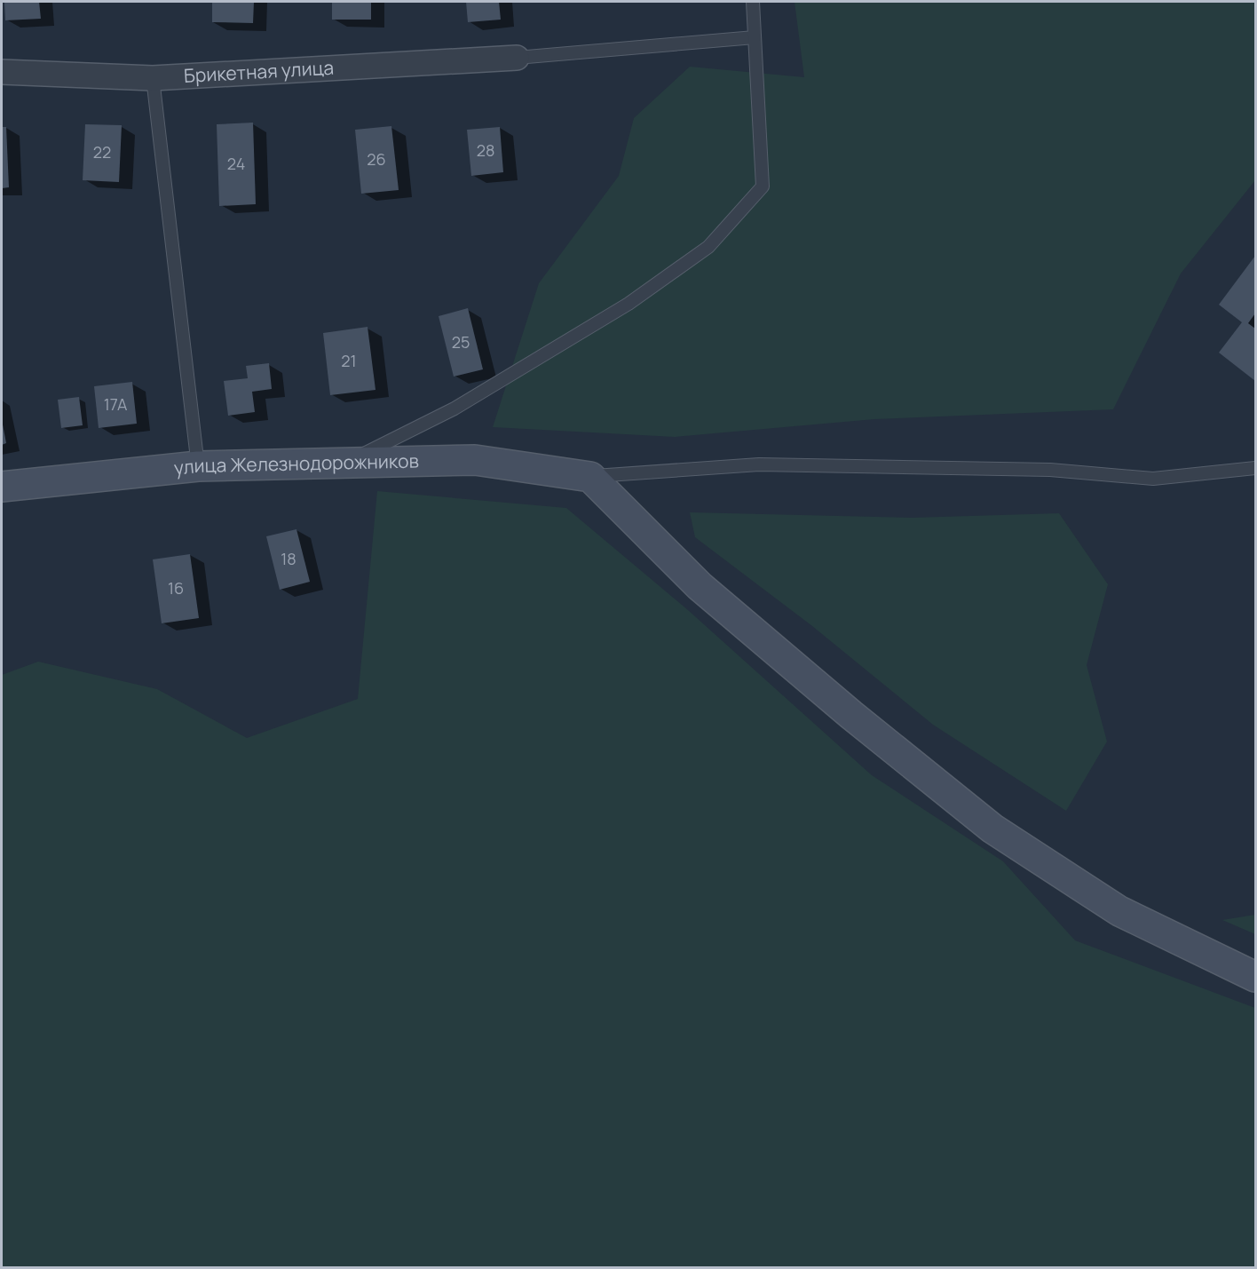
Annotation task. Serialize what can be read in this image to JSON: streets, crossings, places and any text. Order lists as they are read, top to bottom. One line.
{"streets":{"street":["Брикетная улица","улица Железнодорожников"]},"house_numbers":["28","22","26","24","25","21","17А","18","16"]}
